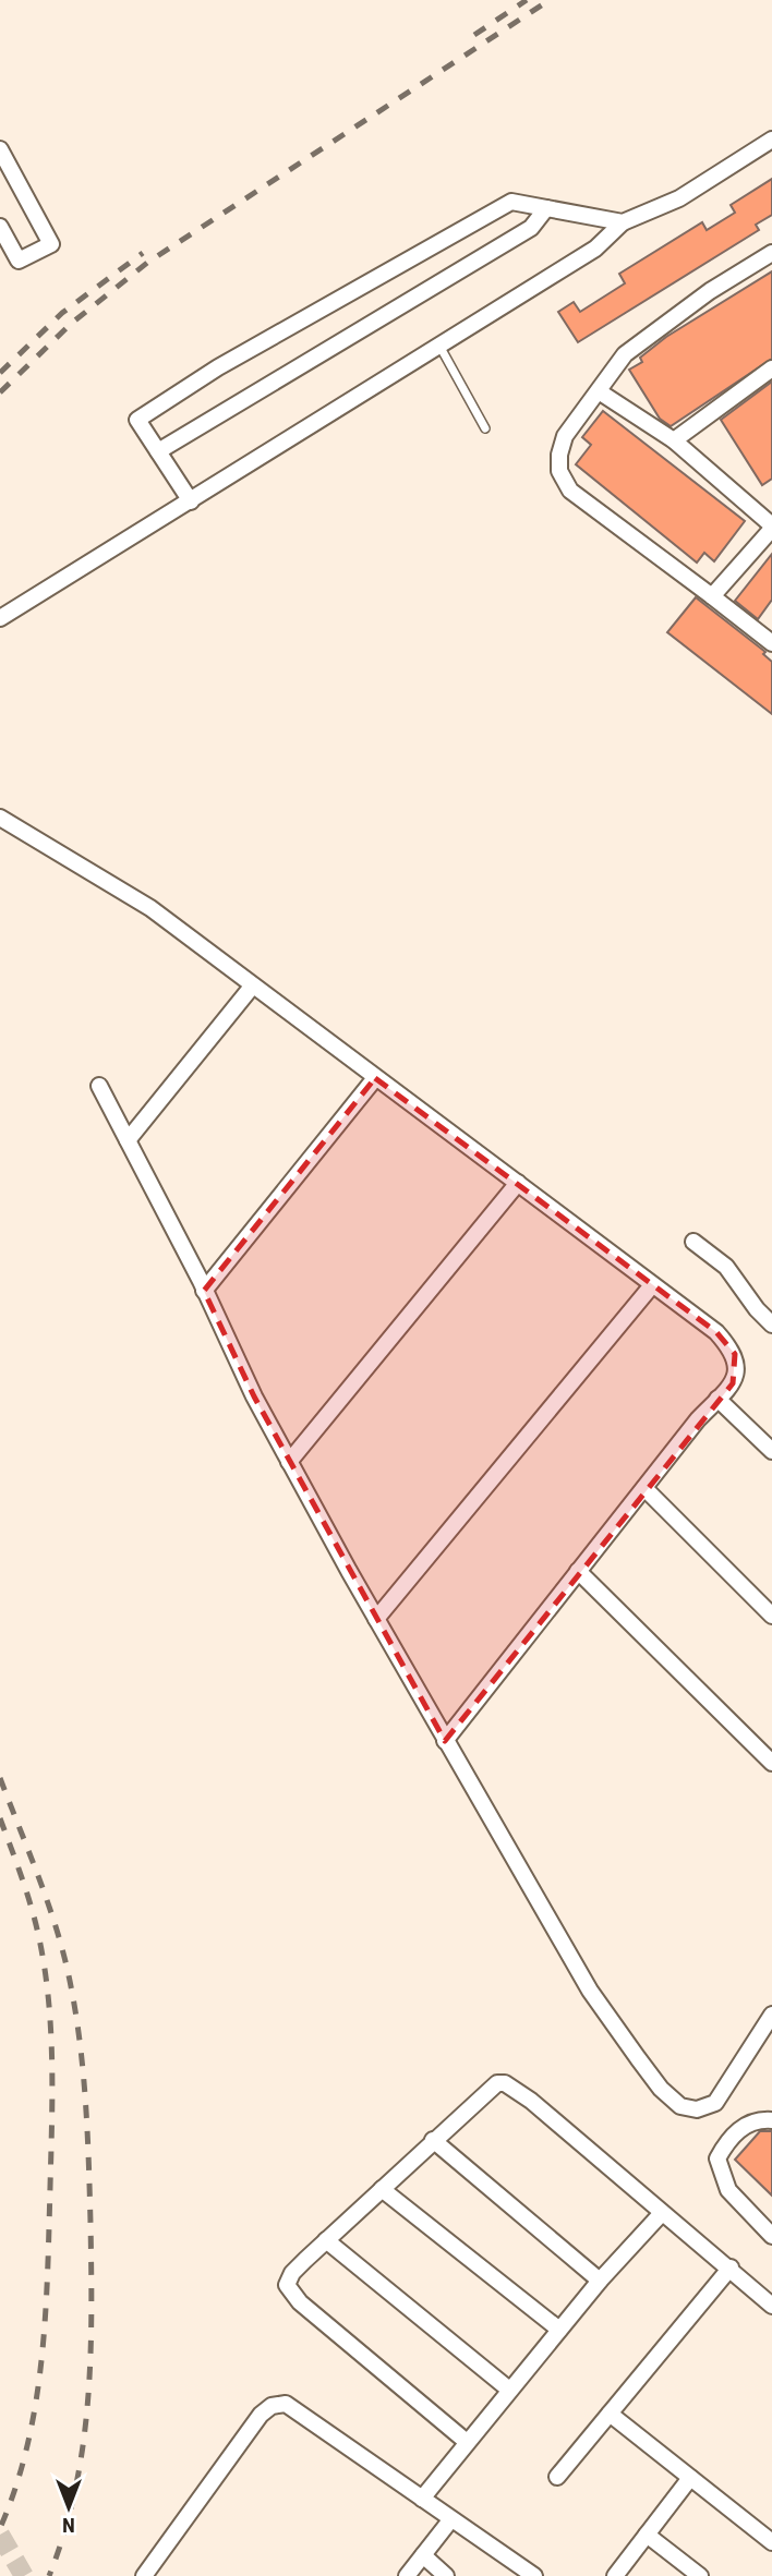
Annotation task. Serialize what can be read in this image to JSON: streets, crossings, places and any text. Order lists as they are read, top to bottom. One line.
{"north":"bottom"}
